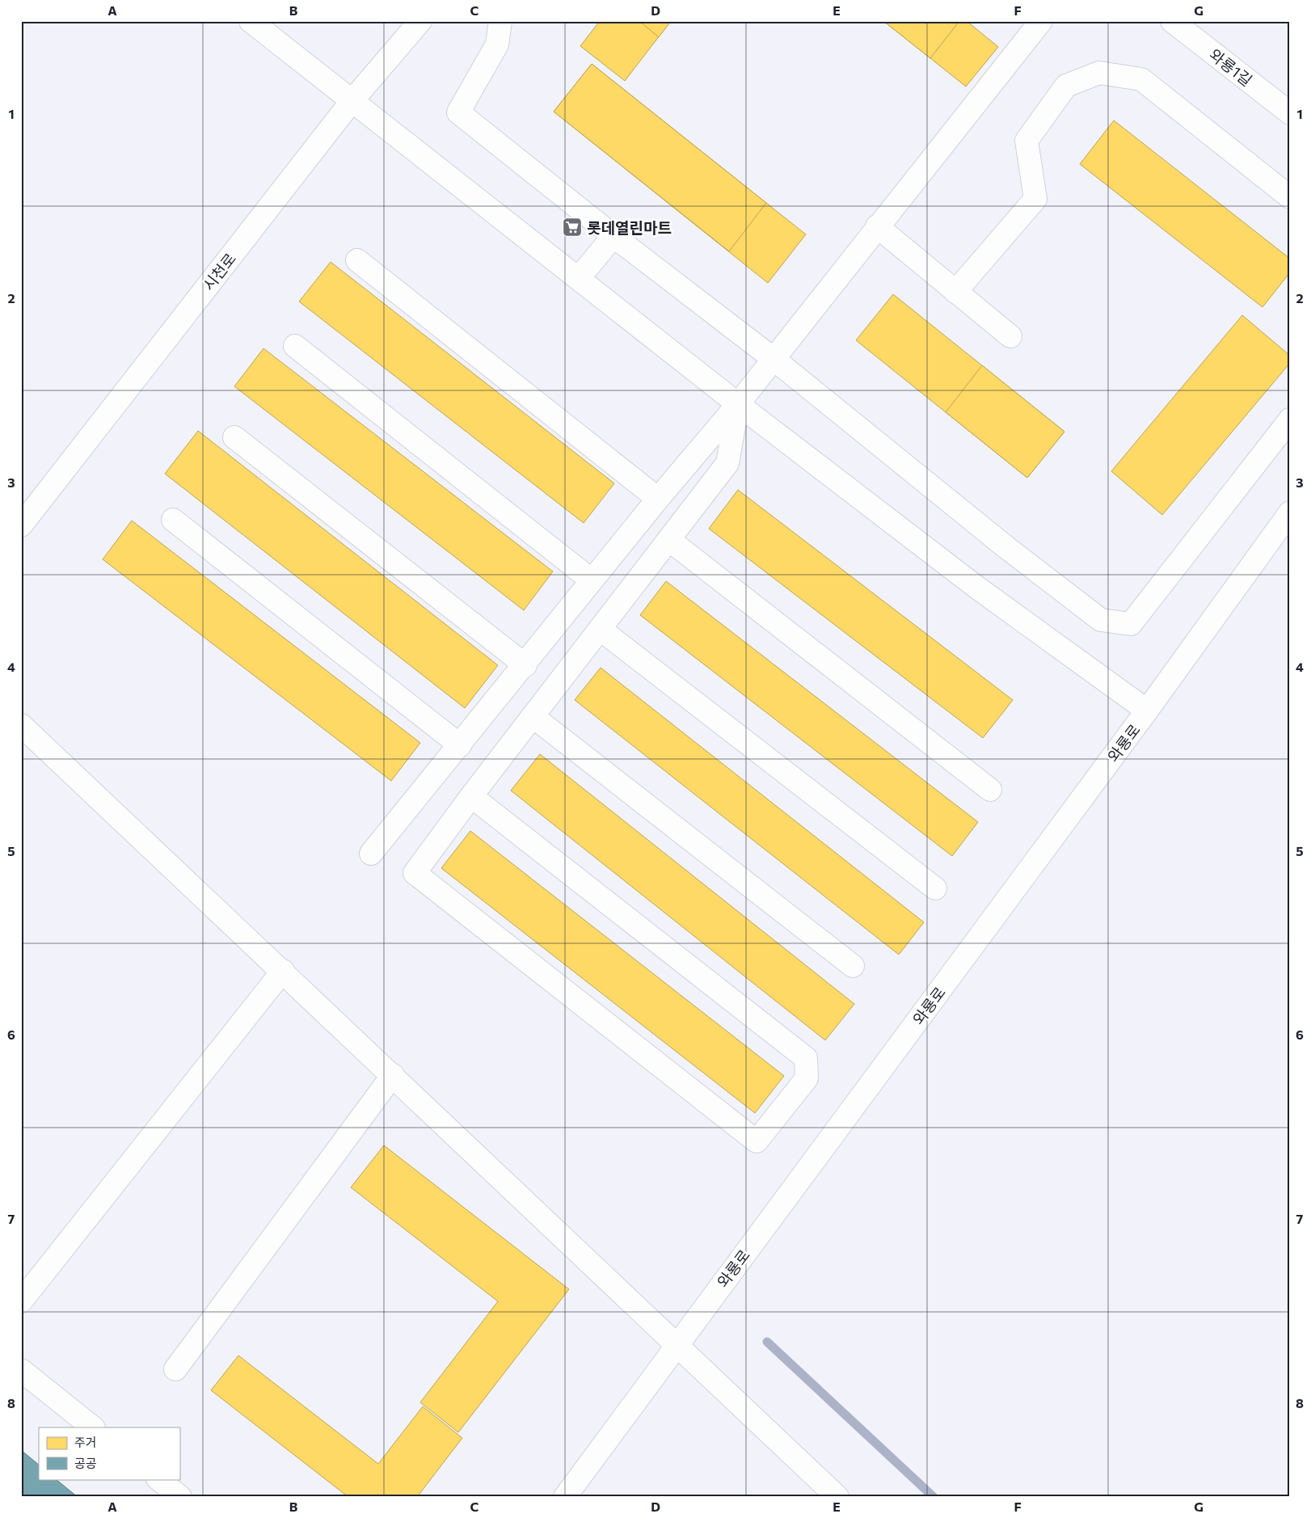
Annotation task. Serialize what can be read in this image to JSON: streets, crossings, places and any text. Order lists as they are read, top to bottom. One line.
{"streets":{"street":["와룡1길","시천로","와룡로"]},"places":{"supermarket":["롯데열린마트"]},"legend":["주거","공공"],"grid":{"columns":["A","B","C","D","E","F","G"],"rows":["1","2","3","4","5","6","7","8"]}}
